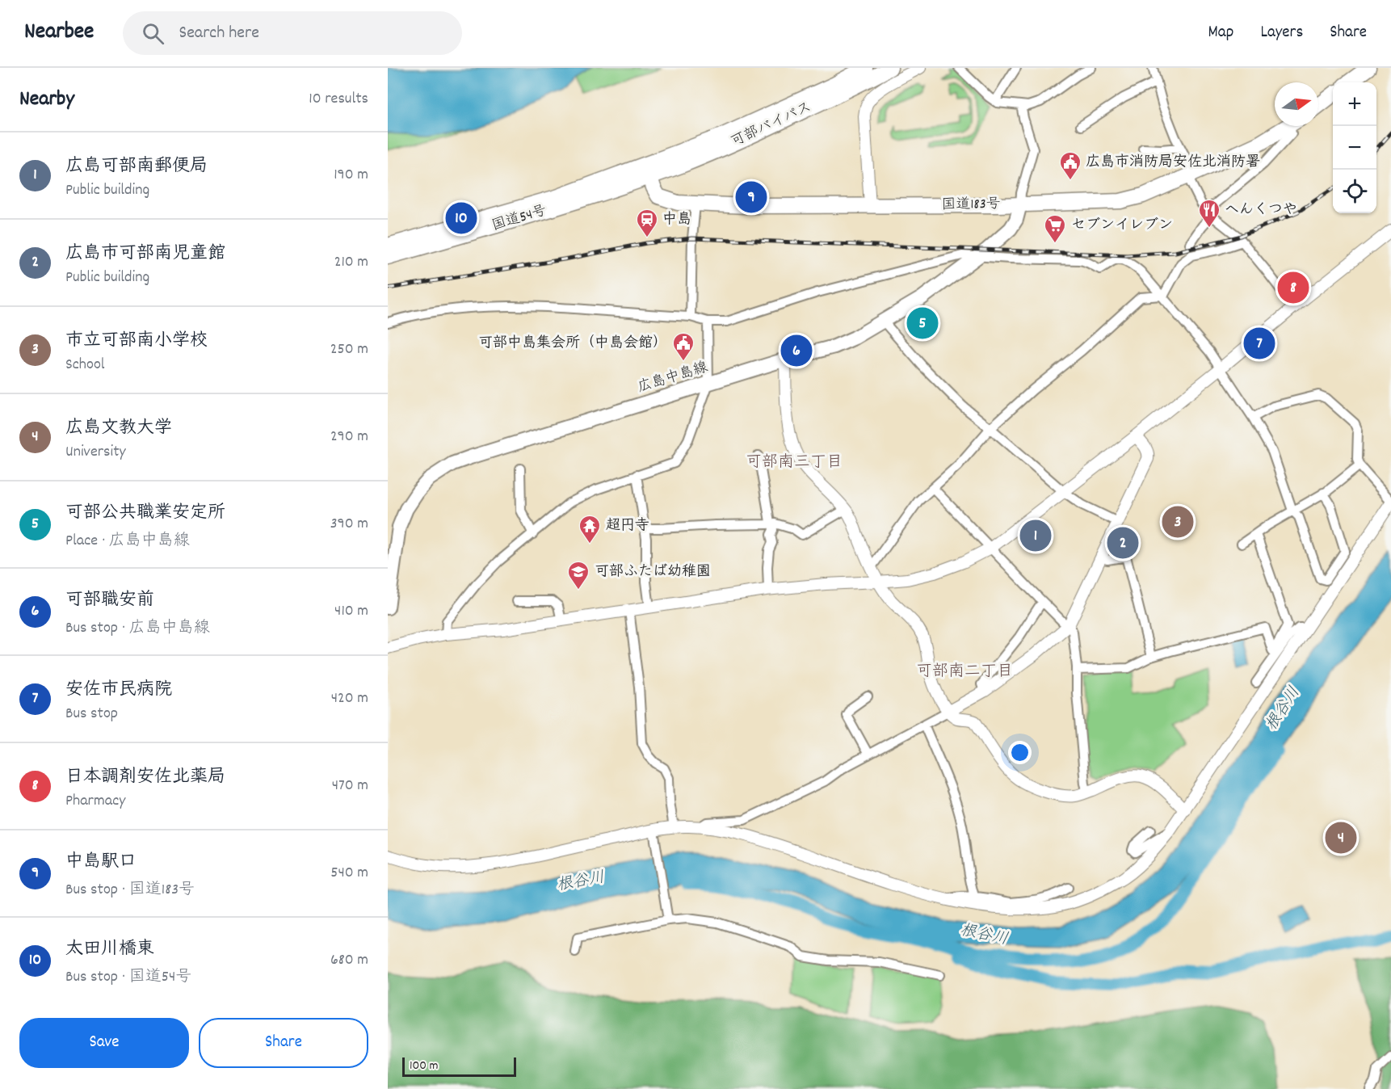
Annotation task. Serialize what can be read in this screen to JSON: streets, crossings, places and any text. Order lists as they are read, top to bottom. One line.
{"streets":{"highway":["可部バイパス","国道183号","国道54号"],"main road":["広島中島線"]},"crossings":[["可部バイパス","国道183号"],["可部バイパス","国道54号"],["国道183号","国道54号"],["国道183号","広島中島線"]],"districts":["可部南三丁目","可部南二丁目"],"water":["根谷川"],"places":{"public building":["広島市消防局安佐北消防署","可部中島集会所（中島会館）"],"restaurant":["へんくつや"],"station":["中島"],"supermarket":["セブンイレブン"],"temple":["超円寺"],"school or university":["可部ふたば幼稚園"]},"scale_bar":"100 m","north":"right","page":{"header":"Nearbee","search":"Search here","nav":["Map","Layers","Share"],"heading":["Nearby","10 results"],"map_buttons":["+","−"],"list":[{"mark":"1","name":"広島可部南郵便局","note":"Public building","value":"190 m"},{"mark":"2","name":"広島市可部南児童館","note":"Public building","value":"210 m"},{"mark":"3","name":"市立可部南小学校","note":"School","value":"250 m"},{"mark":"4","name":"広島文教大学","note":"University","value":"290 m"},{"mark":"5","name":"可部公共職業安定所","note":"Place · 広島中島線","value":"390 m"},{"mark":"6","name":"可部職安前","note":"Bus stop · 広島中島線","value":"410 m"},{"mark":"7","name":"安佐市民病院","note":"Bus stop","value":"420 m"},{"mark":"8","name":"日本調剤安佐北薬局","note":"Pharmacy","value":"470 m"},{"mark":"9","name":"中島駅口","note":"Bus stop · 国道183号","value":"540 m"},{"mark":"10","name":"太田川橋東","note":"Bus stop · 国道54号","value":"680 m"}],"pins":["9","10","8","5","7","6","3","1","2","4"],"buttons":["Save","Share"],"scale":"100 m"}}
